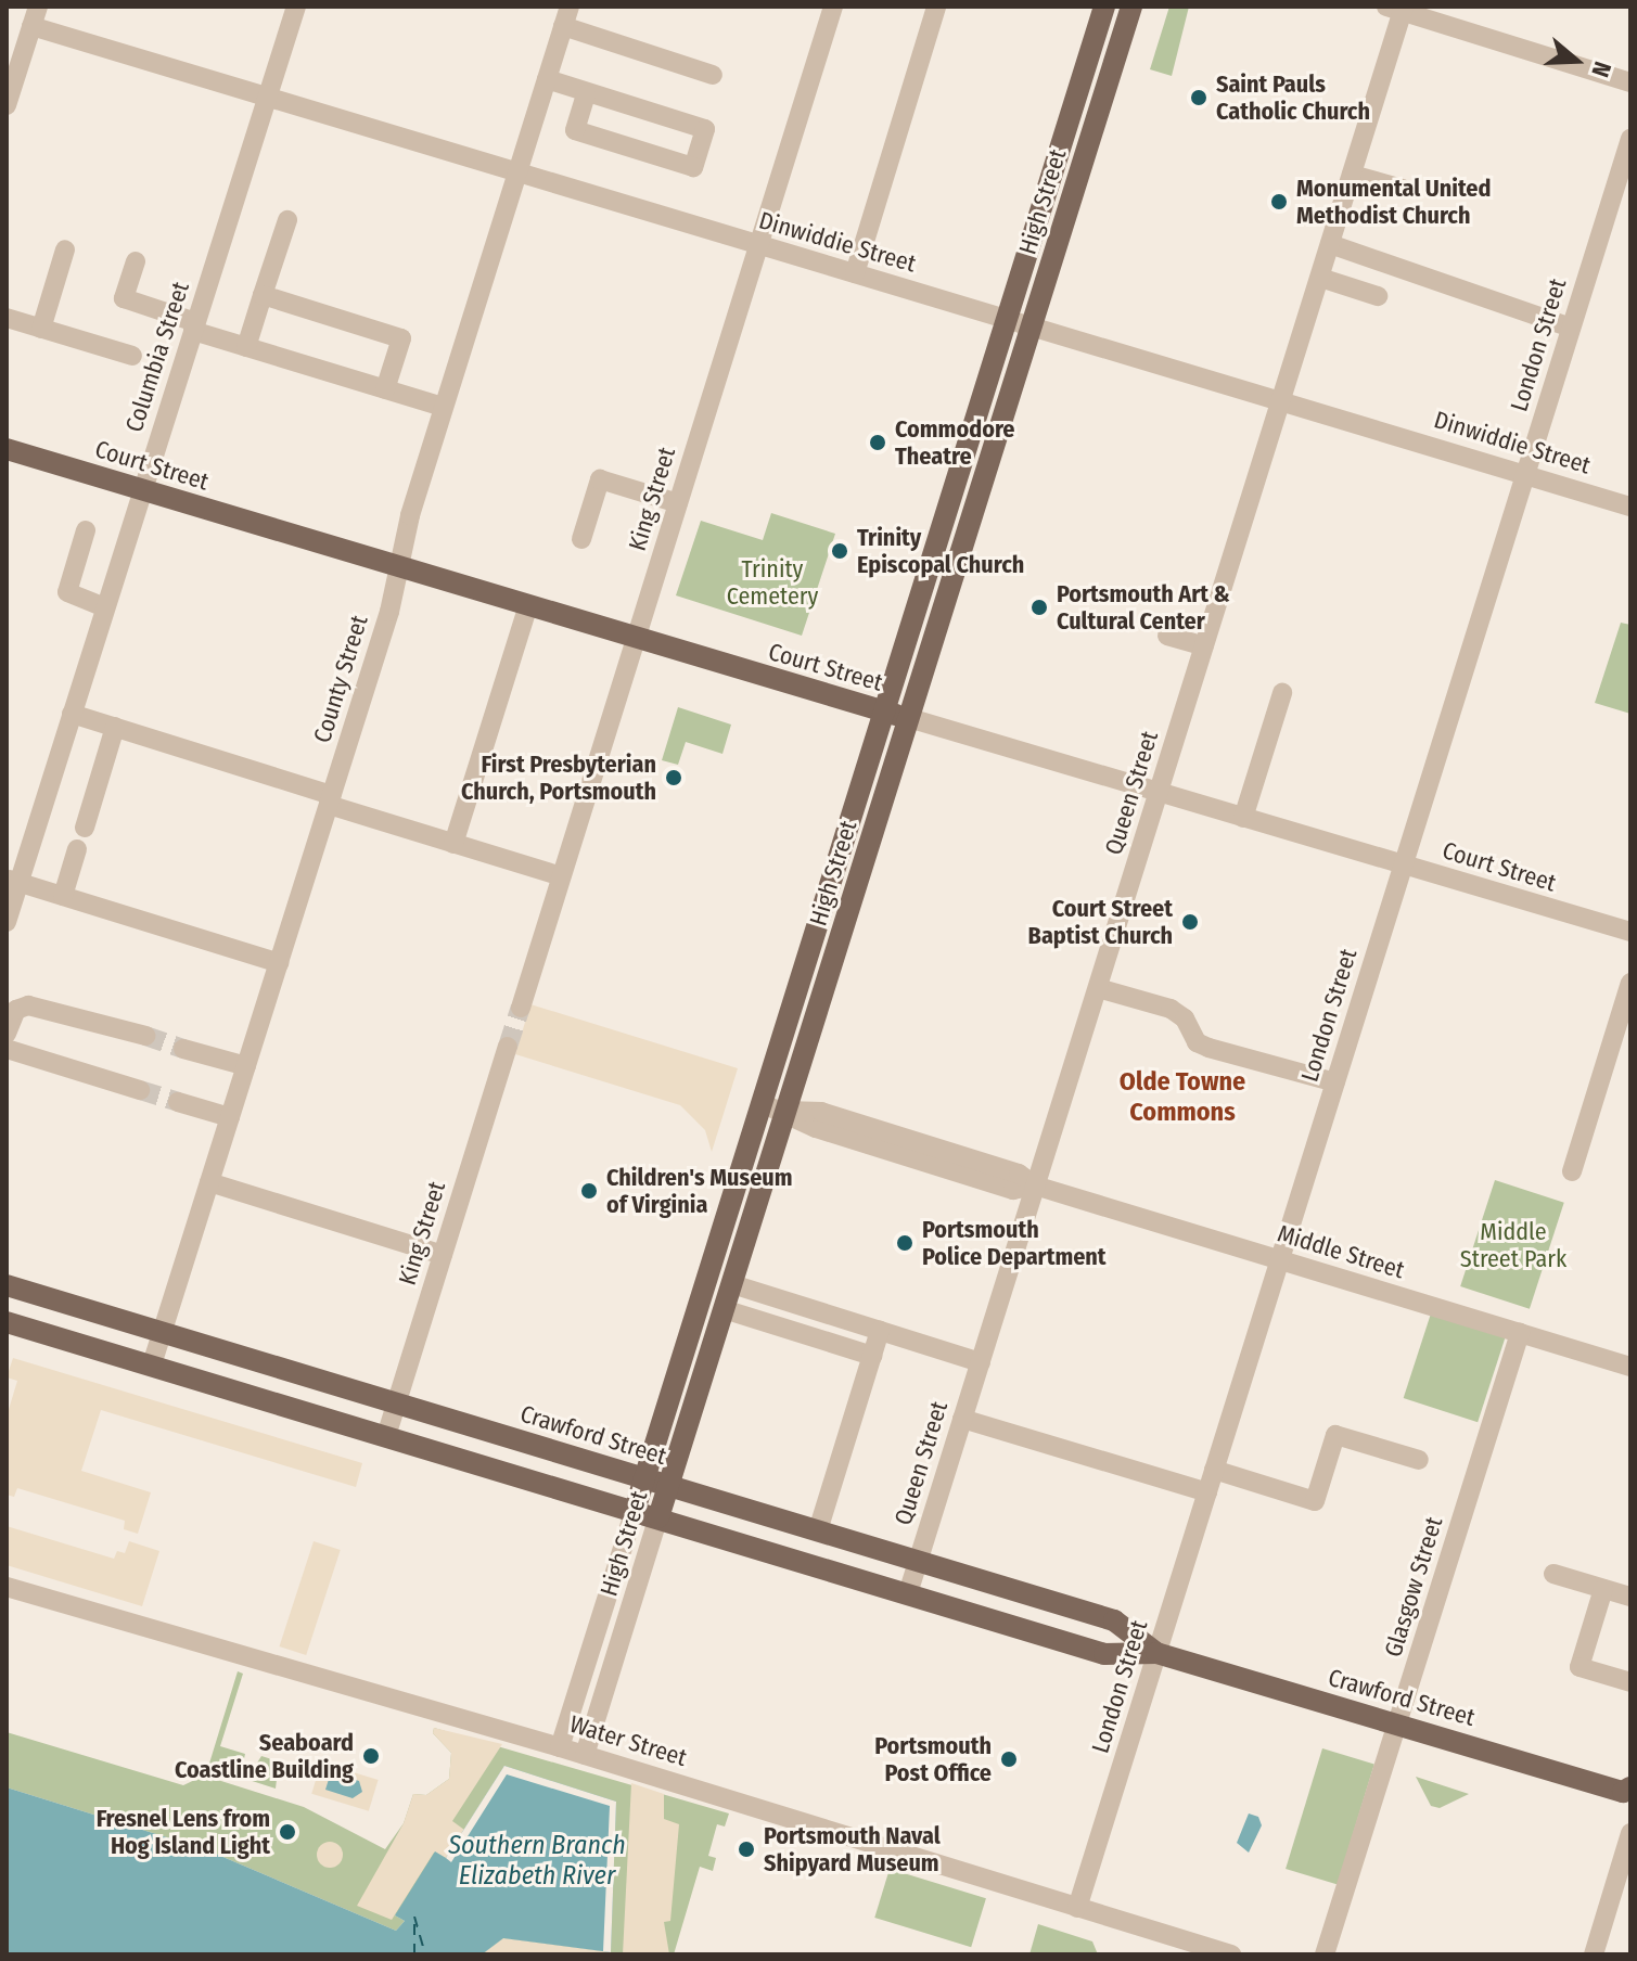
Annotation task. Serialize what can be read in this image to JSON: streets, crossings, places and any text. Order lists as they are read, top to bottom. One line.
{"streets":{"main road":["High Street","Court Street","Crawford Street"],"street":["Dinwiddie Street","London Street","Columbia Street","King Street","County Street","Queen Street","Middle Street","Glasgow Street","Water Street"]},"crossings":[["High Street","Dinwiddie Street"],["High Street","Court Street"],["High Street","Middle Street"],["High Street","Crawford Street"],["High Street","Water Street"],["Dinwiddie Street","London Street"],["Dinwiddie Street","Columbia Street"],["Dinwiddie Street","King Street"],["Dinwiddie Street","County Street"],["Dinwiddie Street","Queen Street"],["London Street","Court Street"],["London Street","Middle Street"],["London Street","Crawford Street"],["London Street","Water Street"],["Columbia Street","Court Street"],["Court Street","King Street"],["Court Street","County Street"],["Court Street","Queen Street"],["King Street","Crawford Street"],["County Street","Crawford Street"],["Queen Street","Middle Street"],["Queen Street","Crawford Street"],["Middle Street","Glasgow Street"],["Crawford Street","Glasgow Street"]],"districts":["Olde Towne Commons"],"water":["Southern Branch Elizabeth River"],"parks":["Trinity Cemetery","Middle Street Park"],"places":["Saint Pauls Catholic Church","Monumental United Methodist Church","Commodore Theatre","Trinity Episcopal Church","Portsmouth Art & Cultural Center","First Presbyterian Church, Portsmouth","Court Street Baptist Church","Children's Museum of Virginia","Portsmouth Police Department","Seaboard Coastline Building","Portsmouth Post Office","Fresnel Lens from Hog Island Light","Portsmouth Naval Shipyard Museum"],"north":"right"}
